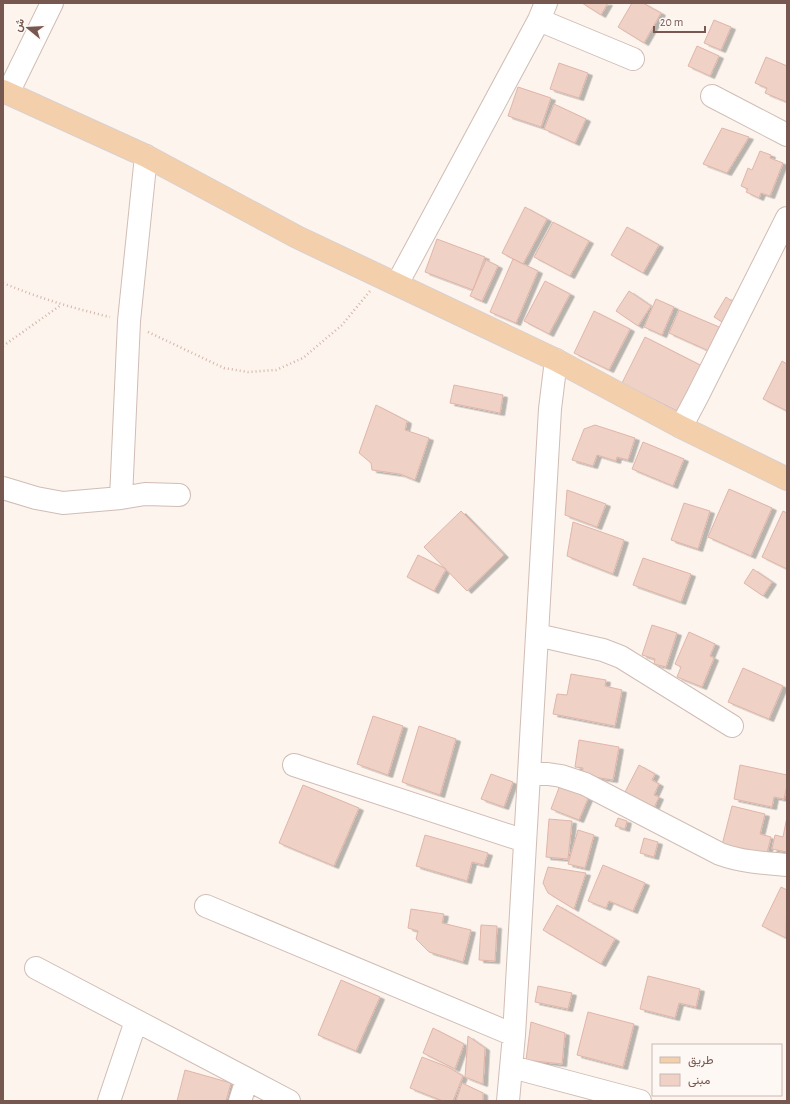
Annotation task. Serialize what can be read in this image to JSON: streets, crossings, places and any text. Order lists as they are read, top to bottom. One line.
{"legend":["طريق","مبنى"],"scale_bar":"20 m","north":"left"}
